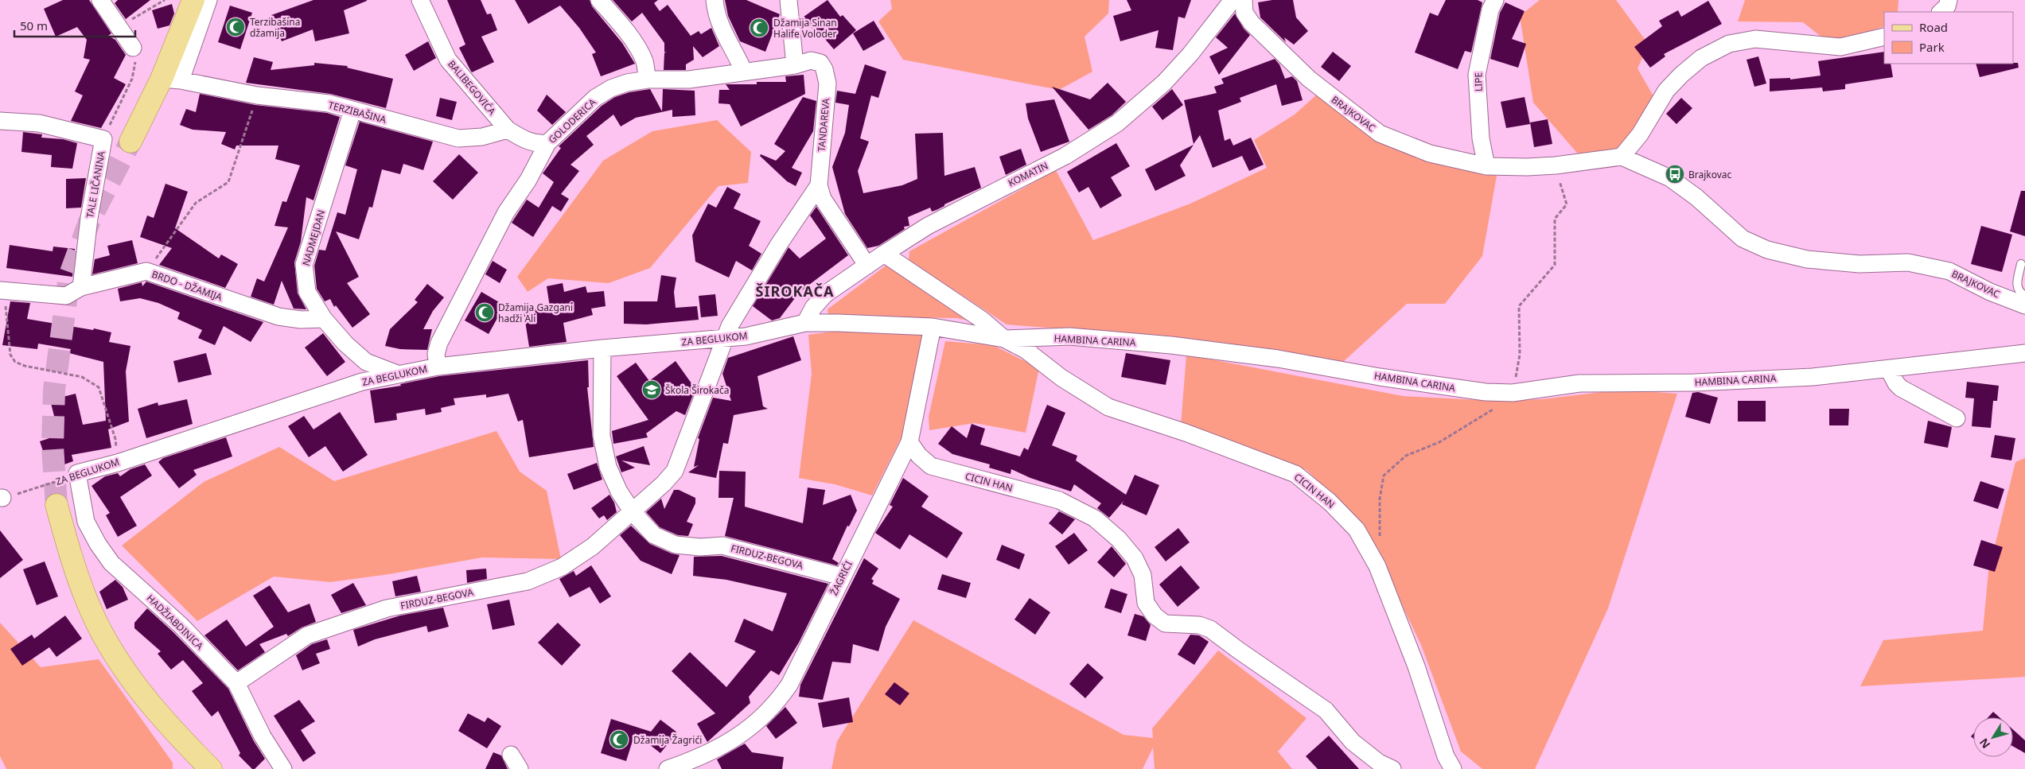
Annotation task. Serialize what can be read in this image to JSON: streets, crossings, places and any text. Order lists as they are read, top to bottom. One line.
{"streets":{"street":["LIPE","BALIBEGOVIĆA","TERZIBAŠINA","BRAJKOVAC","GOLODERICA","TANDAREVA","KOMATIN","TALE LIČANINA","NADMEJDAN","BRDO - DŽAMIJA","ZA BEGLUKOM","HAMBINA CARINA","CICIN HAN","FIRDUZ-BEGOVA","ŽAGRIĆI","HADŽIABDINICA"]},"crossings":[["LIPE","BRAJKOVAC"],["BALIBEGOVIĆA","TERZIBAŠINA"],["TERZIBAŠINA","NADMEJDAN"],["GOLODERICA","TANDAREVA"],["GOLODERICA","ZA BEGLUKOM"],["TANDAREVA","KOMATIN"],["KOMATIN","ZA BEGLUKOM"],["KOMATIN","HAMBINA CARINA"],["TALE LIČANINA","BRDO - DŽAMIJA"],["NADMEJDAN","BRDO - DŽAMIJA"],["NADMEJDAN","ZA BEGLUKOM"],["ZA BEGLUKOM","HAMBINA CARINA"],["ZA BEGLUKOM","FIRDUZ-BEGOVA"],["ZA BEGLUKOM","HADŽIABDINICA"],["HAMBINA CARINA","CICIN HAN"],["HAMBINA CARINA","ŽAGRIĆI"],["CICIN HAN","ŽAGRIĆI"],["FIRDUZ-BEGOVA","ŽAGRIĆI"],["FIRDUZ-BEGOVA","HADŽIABDINICA"]],"districts":["ŠIROKAČA"],"places":{"mosque":["Terzibašina džamija","Džamija Sinan Halife Voloder","Džamija Gazgani hadži Ali","Džamija Žagrići"],"bus stop":["Brajkovac"],"school or university":["Škola Širokača"]},"legend":["Road","Park"],"scale_bar":"50 m","north":"bottom left"}
